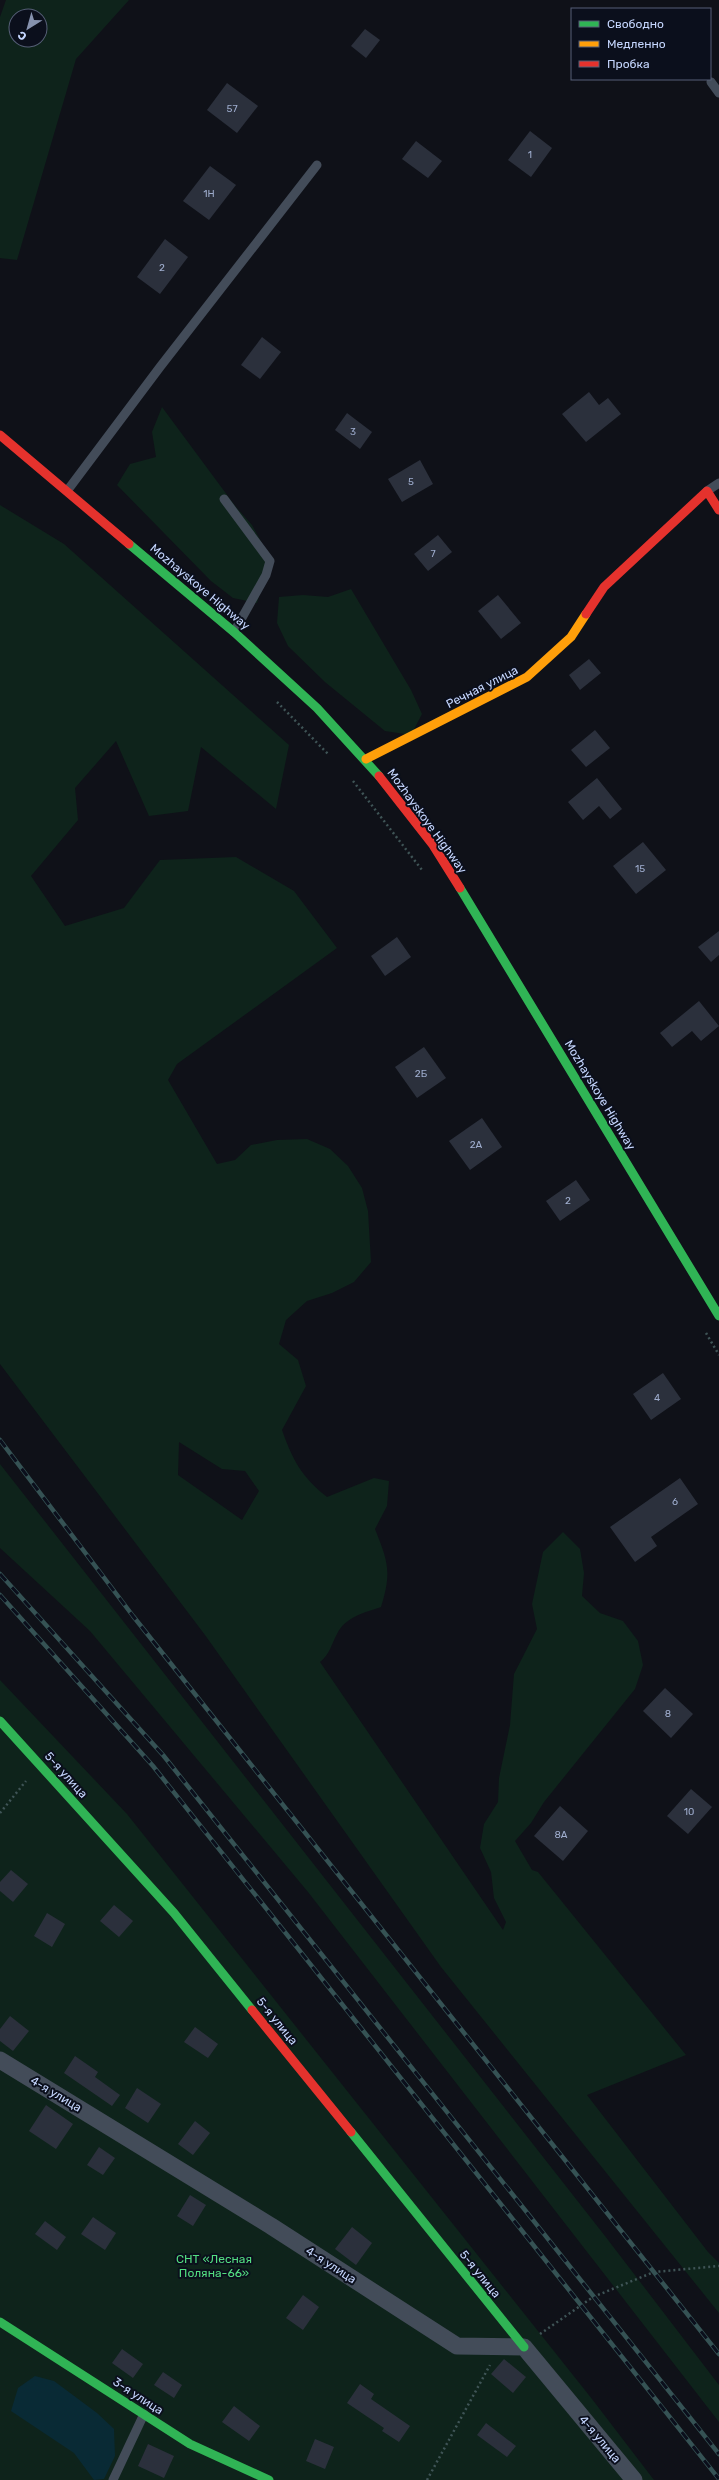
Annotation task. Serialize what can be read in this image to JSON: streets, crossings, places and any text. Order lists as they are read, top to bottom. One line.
{"streets":{"street":["Mozhayskoye Highway","Речная улица","5-я улица","4-я улица","3-я улица"]},"crossings":[["Mozhayskoye Highway","Речная улица"],["5-я улица","4-я улица"]],"parks":["СНТ «Лесная Поляна-66»"],"house_numbers":["57","1","1Н","2","3","5","7","15","2Б","2А","2","4","6","8","10","8А"],"legend":["Свободно","Медленно","Пробка"],"north":"bottom left"}
